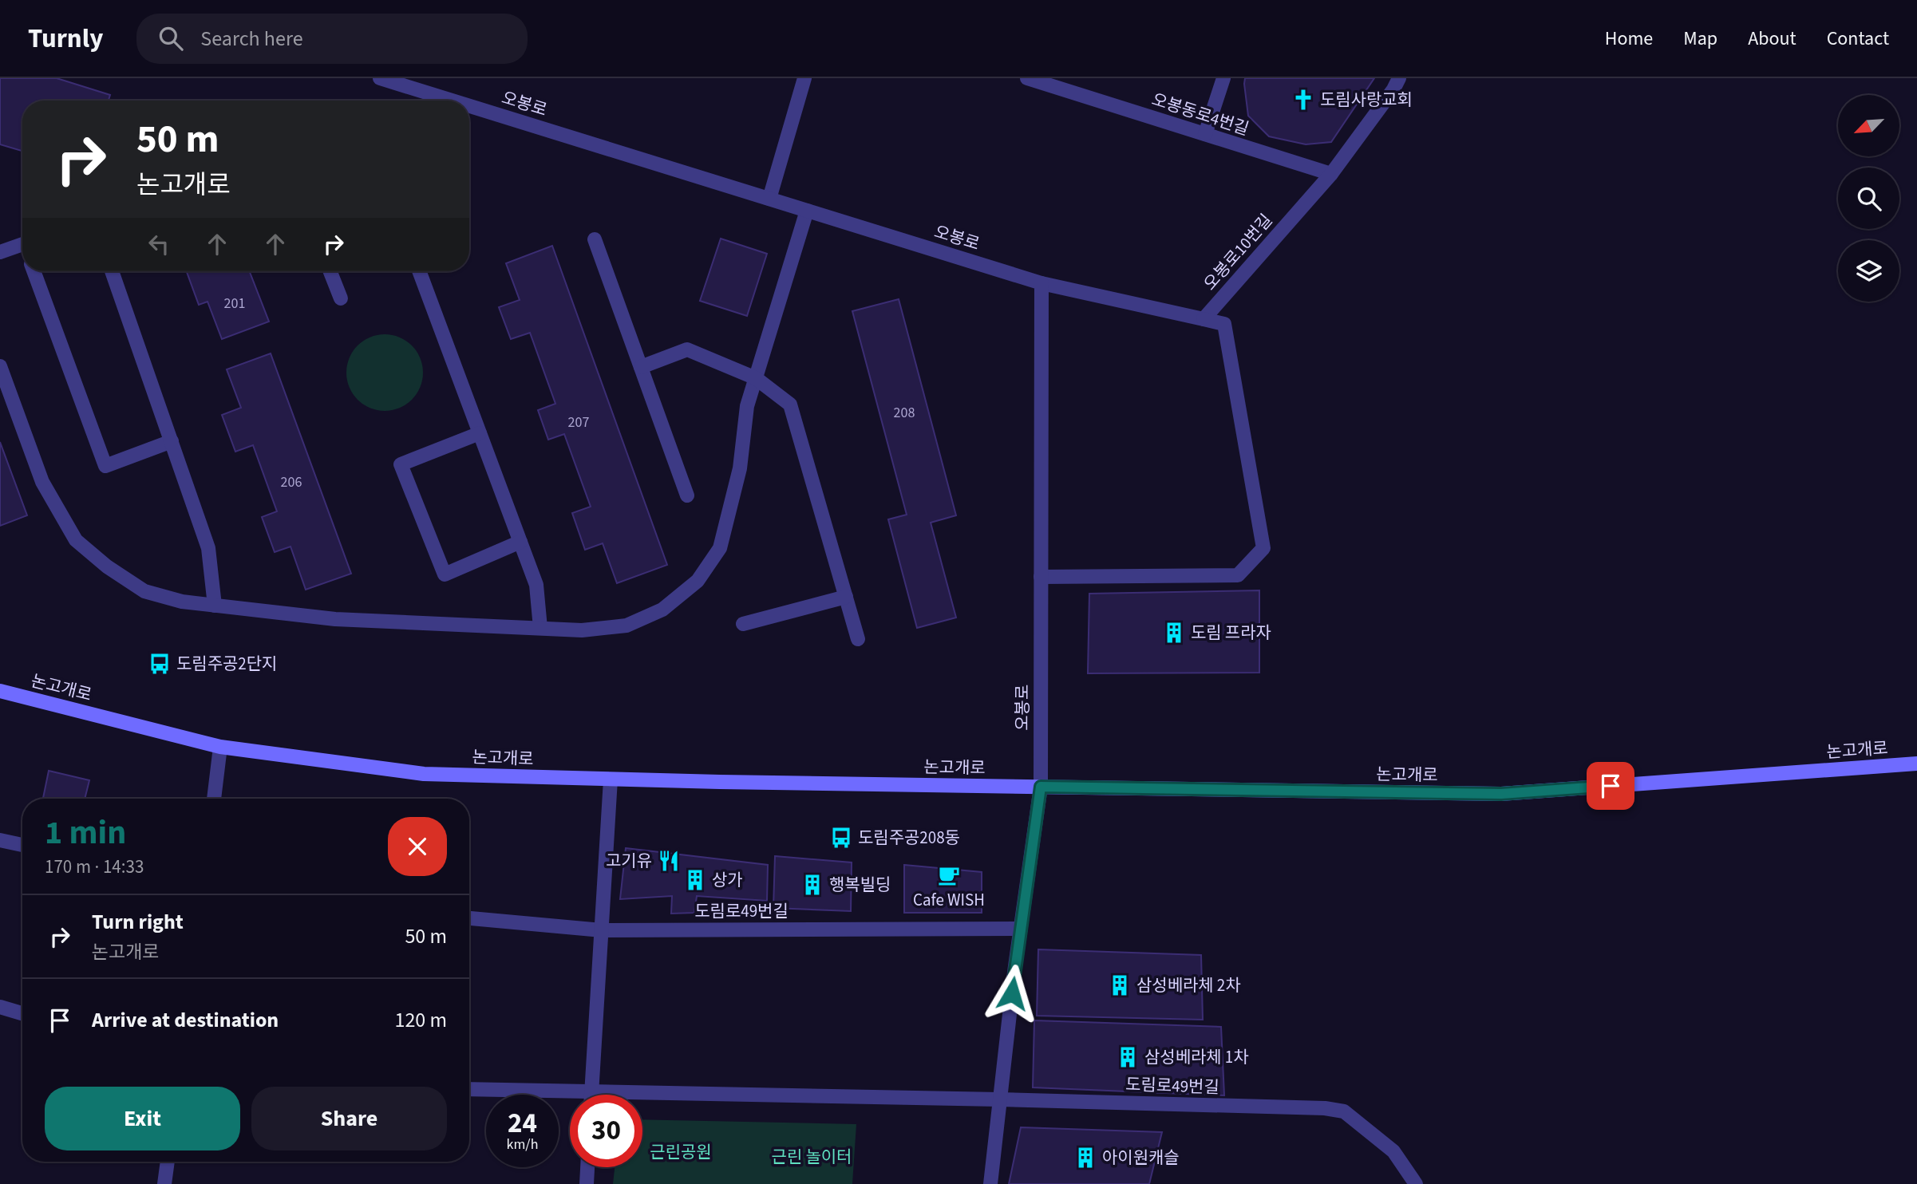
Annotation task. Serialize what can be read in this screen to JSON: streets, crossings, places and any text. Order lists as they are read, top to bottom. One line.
{"streets":{"main road":["논고개로"],"street":["오봉로","오봉동로4번길","오봉로10번길","도림로49번길"]},"crossings":[["오봉로","논고개로"],["오봉동로4번길","오봉로10번길"]],"parks":["근린공원","근린 놀이터"],"places":{"church":["도림사랑교회"],"building":["도림 프라자","상가","행복빌딩","삼성베라체 2차","삼성베라체 1차","아이원캐슬"],"bus stop":["도림주공2단지","도림주공208동"],"restaurant":["고기유"],"cafe":["Cafe WISH"]},"house_numbers":["201","208","207","206"],"north":"bottom left","page":{"header":"Turnly","search":"Search here","nav":["Home","Map","About","Contact"],"turn":["50 m","논고개로"],"heading":["1 min","170 m · 14:33"],"list":[{"name":"Turn right","note":"논고개로","value":"50 m"},{"name":"Arrive at destination","value":"120 m"}],"buttons":["Exit","Share"],"speed":"24 km/h","limit":"30"}}
